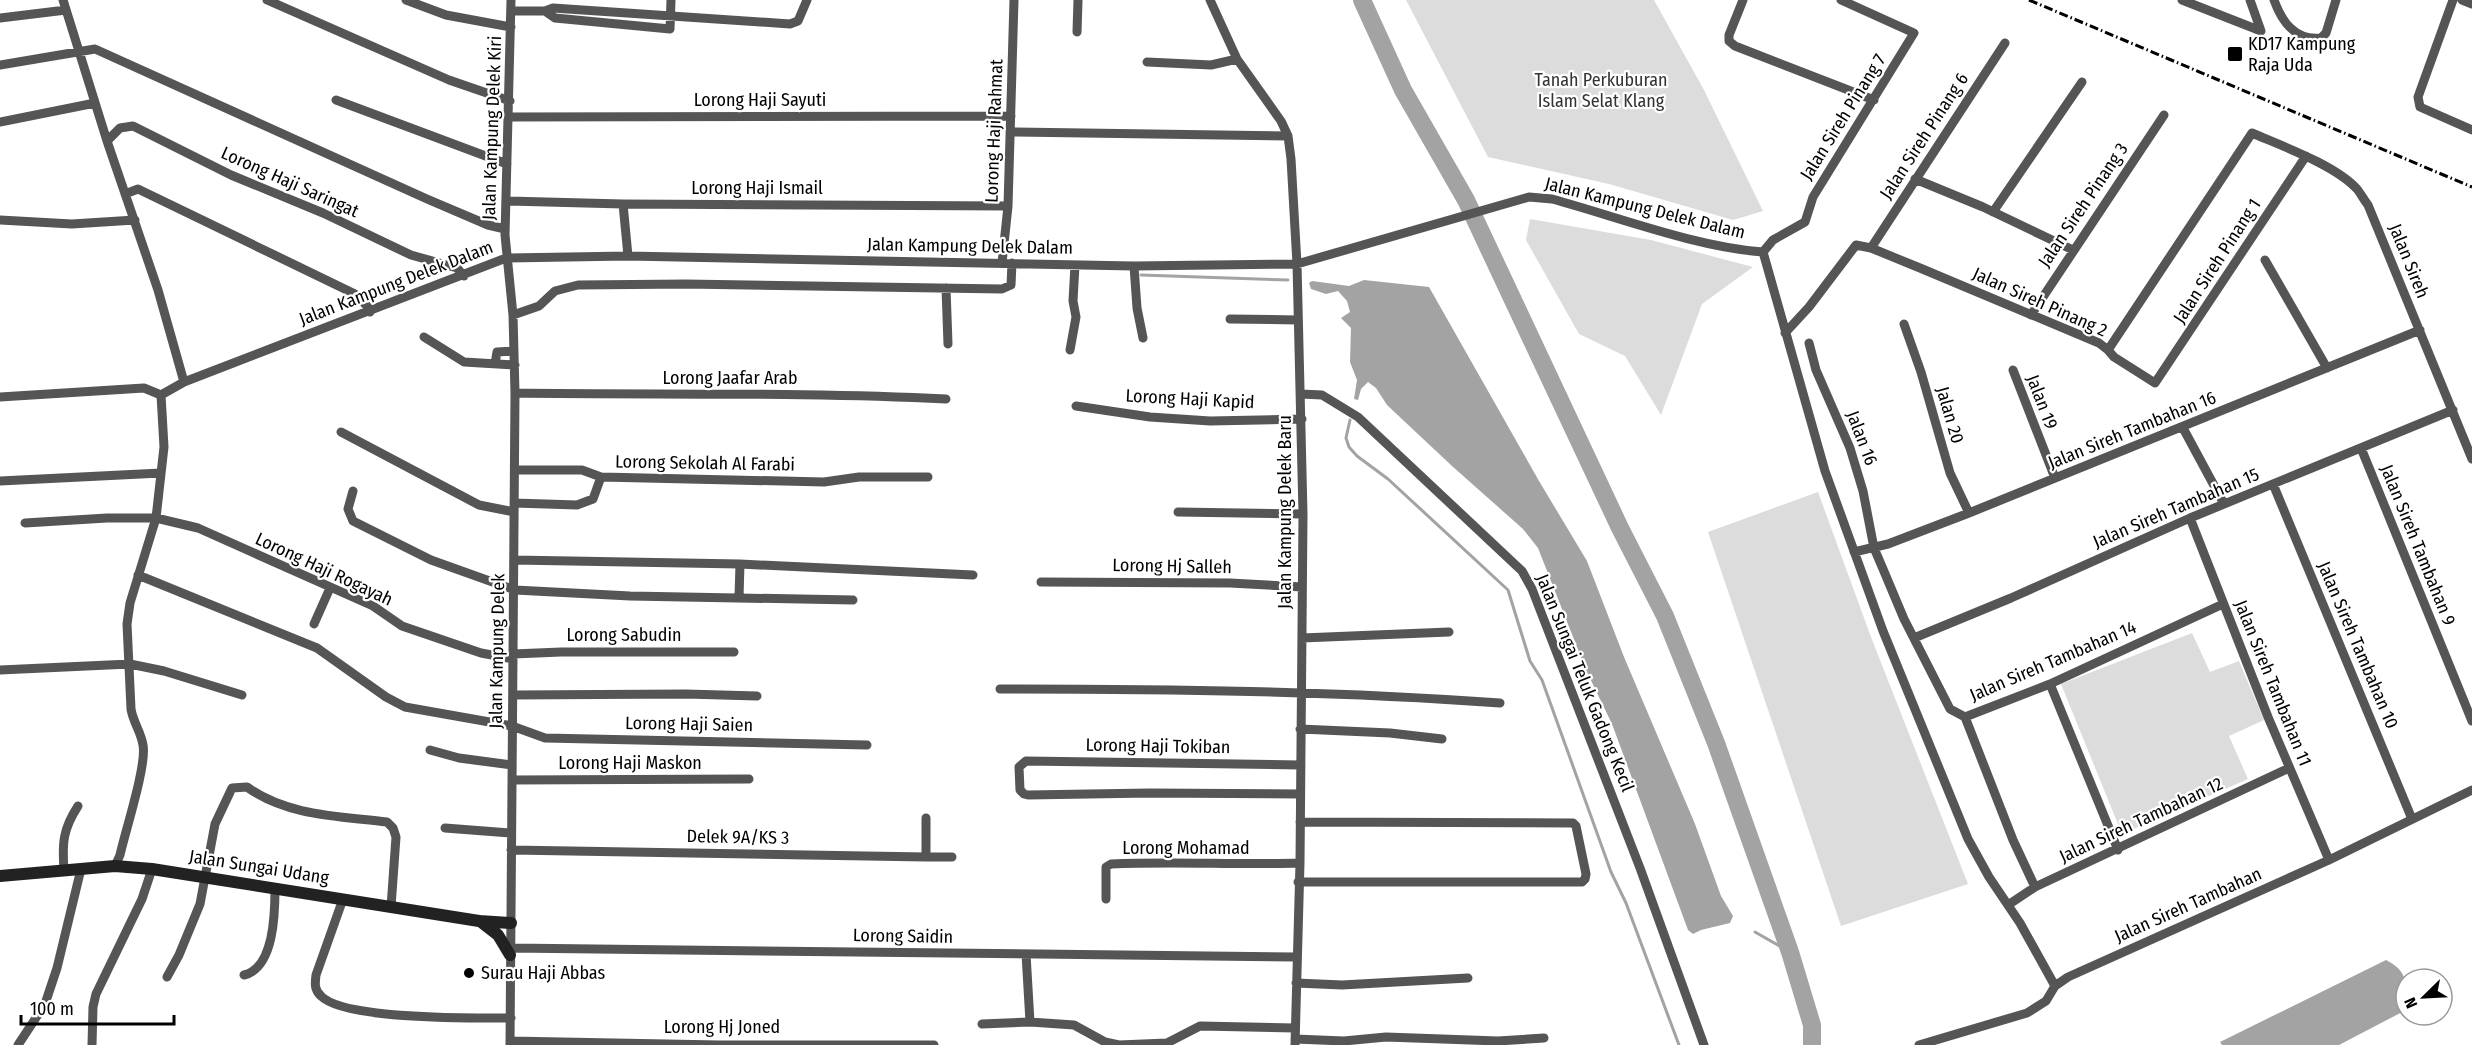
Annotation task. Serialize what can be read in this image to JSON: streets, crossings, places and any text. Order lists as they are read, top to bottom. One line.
{"streets":{"street":["Lorong Haji Sayuti","Jalan Sireh Pinang 7","Jalan Kampung Delek Kiri","Lorong Haji Rahmat","Jalan Sireh Pinang 6","Lorong Haji Saringat","Lorong Haji Ismail","Jalan Sireh Pinang 3","Jalan Kampung Delek Dalam","Jalan Sireh Pinang 1","Jalan Sireh","Jalan Sireh Pinang 2","Lorong Jaafar Arab","Lorong Haji Kapid","Jalan 19","Jalan 20","Jalan Sireh Tambahan 16","Jalan 16","Lorong Sekolah Al Farabi","Jalan Sireh Tambahan 15","Jalan Kampung Delek Baru","Jalan Sireh Tambahan 9","Lorong Hj Salleh","Lorong Haji Rogayah","Lorong Sabudin","Jalan Sireh Tambahan 10","Jalan Kampung Delek","Jalan Sireh Tambahan 14","Jalan Sungai Teluk Gadong Kecil","Jalan Sireh Tambahan 11","Lorong Haji Saien","Lorong Haji Tokiban","Lorong Haji Maskon","Jalan Sireh Tambahan 12","Delek 9A/KS 3","Lorong Mohamad","Jalan Sungai Udang","Jalan Sireh Tambahan","Lorong Saidin","Lorong Hj Joned"]},"crossings":[["Lorong Haji Sayuti","Jalan Kampung Delek Kiri"],["Lorong Haji Sayuti","Lorong Haji Rahmat"],["Jalan Sireh Pinang 7","Jalan Kampung Delek Dalam"],["Jalan Kampung Delek Kiri","Lorong Haji Ismail"],["Jalan Kampung Delek Kiri","Jalan Kampung Delek Dalam"],["Jalan Kampung Delek Kiri","Jalan Kampung Delek"],["Lorong Haji Rahmat","Lorong Haji Ismail"],["Lorong Haji Rahmat","Jalan Kampung Delek Dalam"],["Jalan Sireh Pinang 6","Jalan Sireh Pinang 2"],["Lorong Haji Saringat","Jalan Kampung Delek Dalam"],["Jalan Sireh Pinang 3","Jalan Sireh Pinang 2"],["Jalan Kampung Delek Dalam","Jalan Kampung Delek Baru"],["Jalan Kampung Delek Dalam","Jalan Kampung Delek"],["Jalan Sireh Pinang 1","Jalan Sireh"],["Jalan Sireh Pinang 1","Jalan Sireh Pinang 2"],["Jalan Sireh","Jalan Sireh Pinang 2"],["Jalan Sireh","Jalan Sireh Tambahan 16"],["Jalan Sireh","Jalan Sireh Tambahan 15"],["Lorong Jaafar Arab","Jalan Kampung Delek"],["Lorong Haji Kapid","Jalan Kampung Delek Baru"],["Jalan 19","Jalan Sireh Tambahan 16"],["Jalan 20","Jalan Sireh Tambahan 16"],["Jalan Sireh Tambahan 16","Jalan 16"],["Jalan 16","Jalan Sireh Tambahan 15"],["Jalan 16","Jalan Sireh Tambahan 14"],["Lorong Sekolah Al Farabi","Jalan Kampung Delek"],["Jalan Sireh Tambahan 15","Jalan Sireh Tambahan 9"],["Jalan Sireh Tambahan 15","Jalan Sireh Tambahan 10"],["Jalan Sireh Tambahan 15","Jalan Sireh Tambahan 11"],["Jalan Kampung Delek Baru","Lorong Hj Salleh"],["Jalan Kampung Delek Baru","Jalan Sungai Teluk Gadong Kecil"],["Jalan Kampung Delek Baru","Lorong Haji Tokiban"],["Jalan Kampung Delek Baru","Lorong Mohamad"],["Jalan Kampung Delek Baru","Lorong Saidin"],["Lorong Haji Rogayah","Lorong Sabudin"],["Lorong Haji Rogayah","Jalan Kampung Delek"],["Lorong Sabudin","Jalan Kampung Delek"],["Jalan Sireh Tambahan 10","Jalan Sireh Tambahan"],["Jalan Kampung Delek","Lorong Haji Saien"],["Jalan Kampung Delek","Lorong Haji Maskon"],["Jalan Kampung Delek","Delek 9A/KS 3"],["Jalan Kampung Delek","Jalan Sungai Udang"],["Jalan Kampung Delek","Lorong Saidin"],["Jalan Kampung Delek","Lorong Hj Joned"],["Jalan Sireh Tambahan 14","Jalan Sireh Tambahan 11"],["Jalan Sireh Tambahan 14","Jalan Sireh Tambahan 12"],["Jalan Sireh Tambahan 11","Jalan Sireh Tambahan 12"],["Jalan Sireh Tambahan 11","Jalan Sireh Tambahan"]],"parks":["Tanah Perkuburan Islam Selat Klang"],"places":{"transit":["KD17 Kampung Raja Uda"],"other":["Surau Haji Abbas"]},"scale_bar":"100 m","north":"bottom left"}
